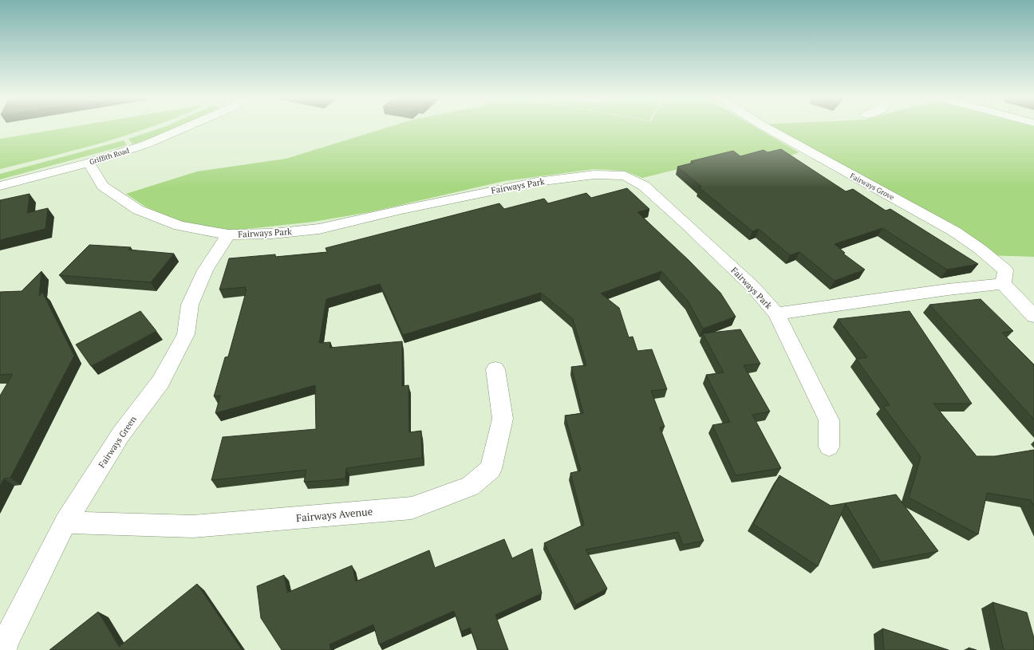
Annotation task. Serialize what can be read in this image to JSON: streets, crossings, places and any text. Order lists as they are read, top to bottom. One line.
{"streets":{"street":["Griffith Road","Fairways Park","Fairways Grove","Fairways Green","Fairways Avenue"]},"crossings":[["Griffith Road","Fairways Park"],["Fairways Park","Fairways Green"],["Fairways Green","Fairways Avenue"]]}
